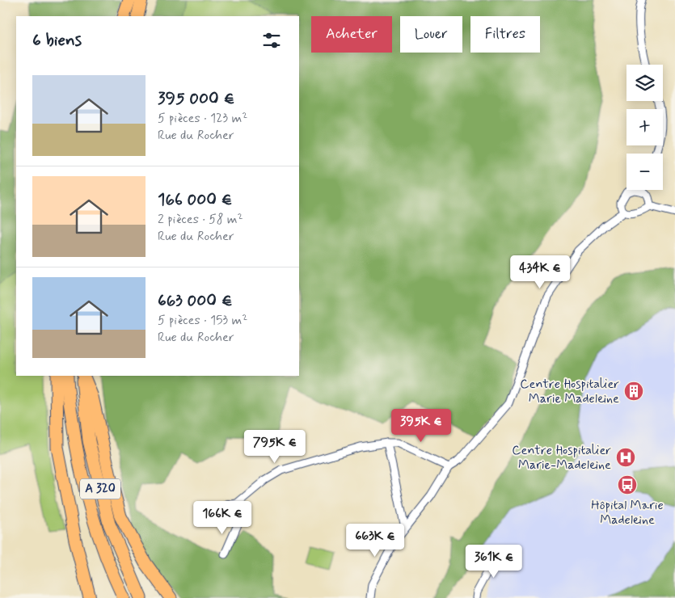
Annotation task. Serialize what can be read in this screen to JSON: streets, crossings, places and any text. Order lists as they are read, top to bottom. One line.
{"streets":{"highway":["A 320"]},"places":{"building":["Centre Hospitalier Marie Madeleine"],"hospital":["Centre Hospitalier Marie-Madeleine"],"bus stop":["Hôpital Marie Madeleine"]},"page":{"chip":["Acheter","Louer","Filtres"],"heading":"6 biens","map_buttons":["+","−"],"list":[{"name":"395 000 €","note":"5 pièces · 123 m² · Rue du Rocher"},{"name":"166 000 €","note":"2 pièces · 58 m² · Rue du Rocher"},{"name":"663 000 €","note":"5 pièces · 153 m² · Rue du Rocher"}],"price":["434K €","395K €","795K €","166K €","663K €","361K €"]}}
